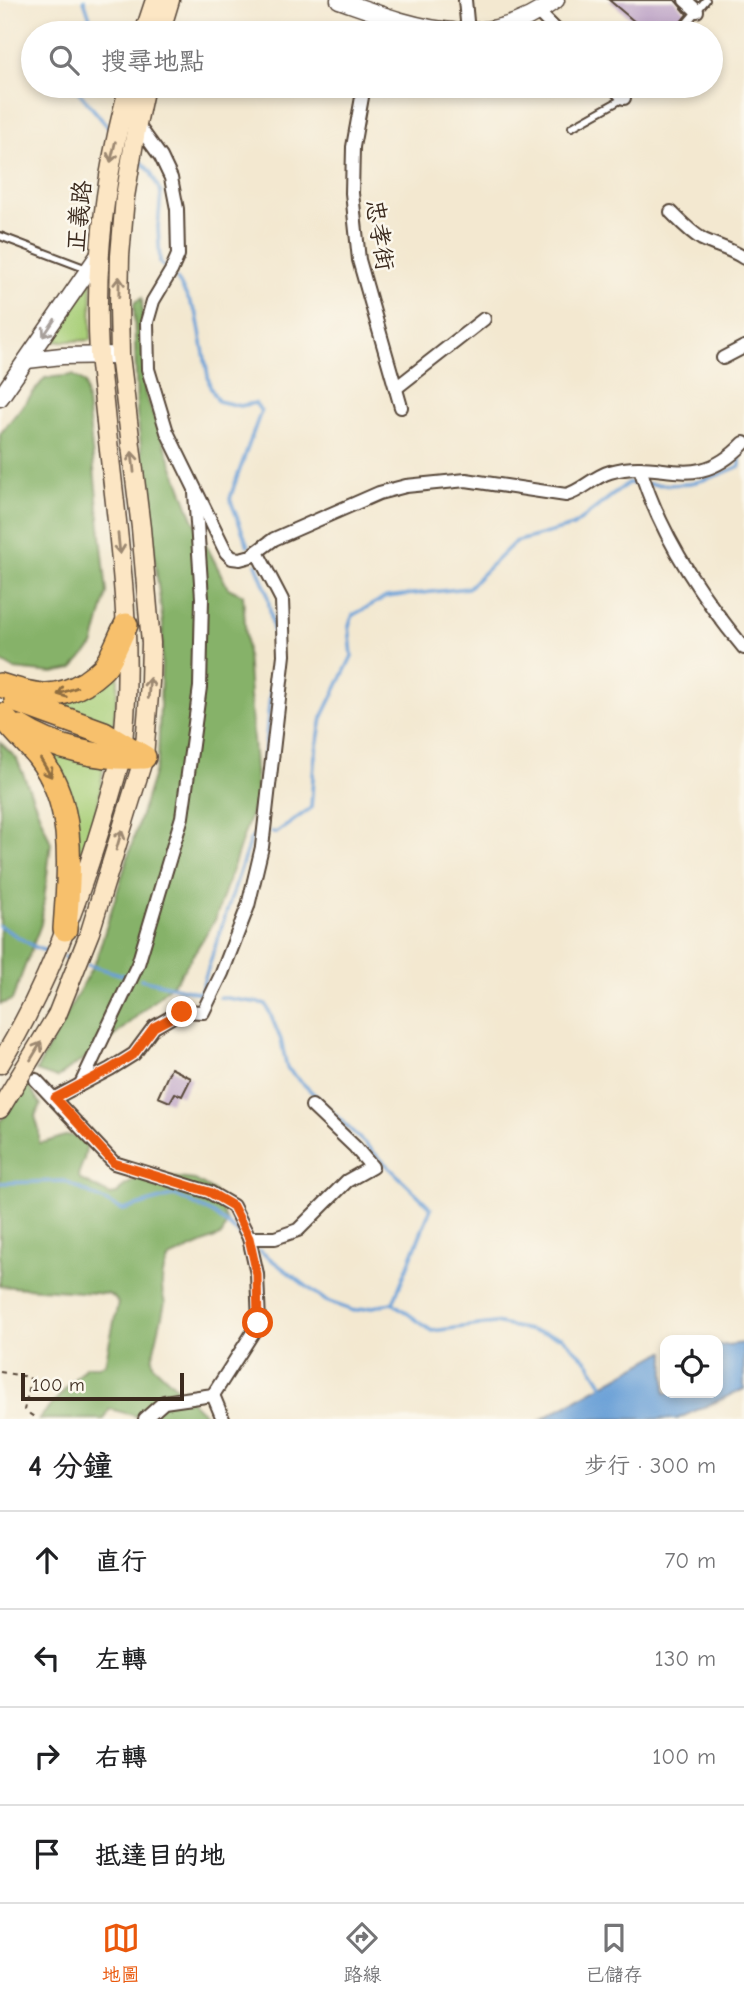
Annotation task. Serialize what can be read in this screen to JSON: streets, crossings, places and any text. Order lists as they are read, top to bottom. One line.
{"streets":{"main road":["正義路"],"street":["忠孝街"]},"scale_bar":"100 m","page":{"search":"搜尋地點","scale":"100 m","heading":["4 分鐘","步行 · 300 m"],"list":[["直行","70 m"],["左轉","130 m"],["右轉","100 m"],"抵達目的地"],"nav":["地圖","路線","已儲存"]}}
